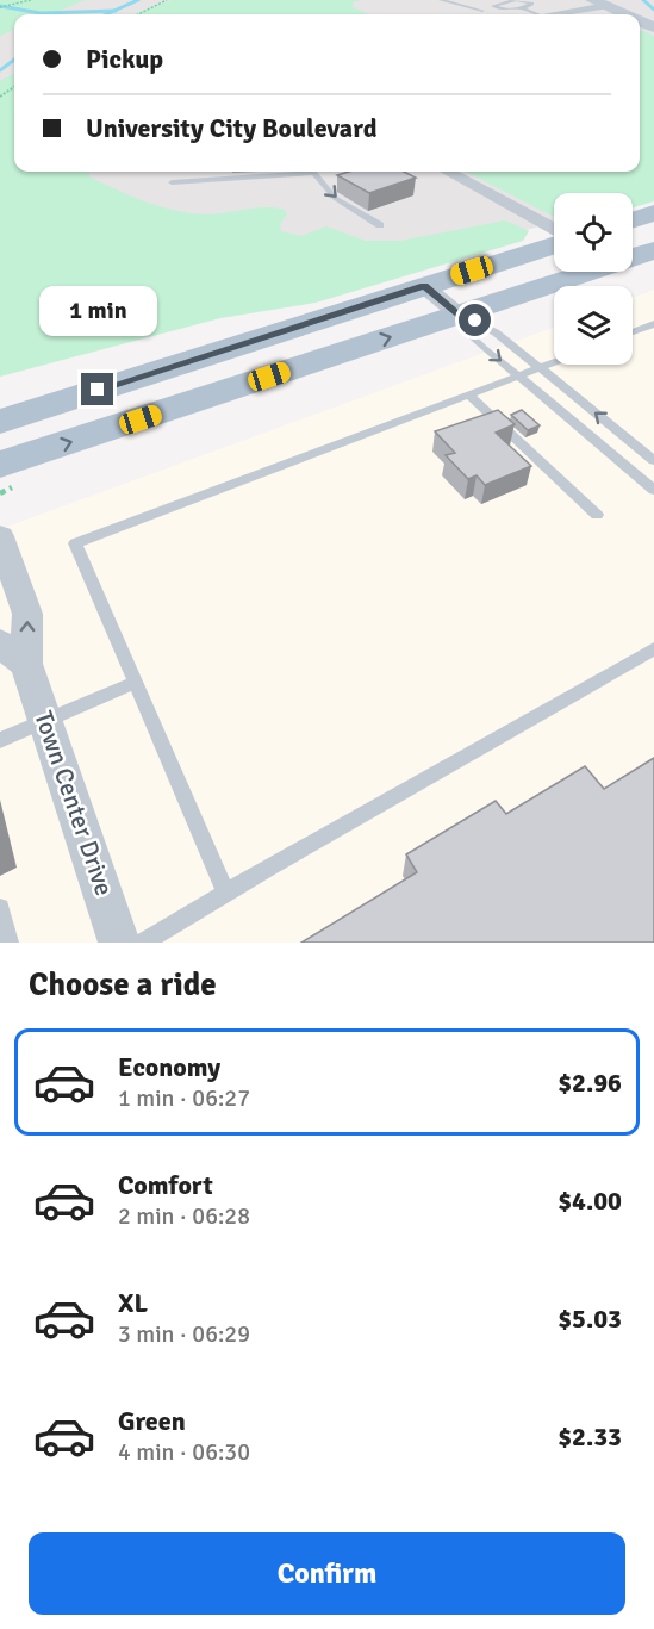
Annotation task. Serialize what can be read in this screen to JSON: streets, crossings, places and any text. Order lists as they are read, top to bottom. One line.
{"streets":{"street":["Town Center Drive"]},"page":{"banner":["Pickup","University City Boulevard"],"bubble":"1 min","heading":"Choose a ride","list":[{"name":"Economy","note":"1 min · 06:27","value":"$2.96"},{"name":"Comfort","note":"2 min · 06:28","value":"$4.00"},{"name":"XL","note":"3 min · 06:29","value":"$5.03"},{"name":"Green","note":"4 min · 06:30","value":"$2.33"}],"buttons":"Confirm"}}
